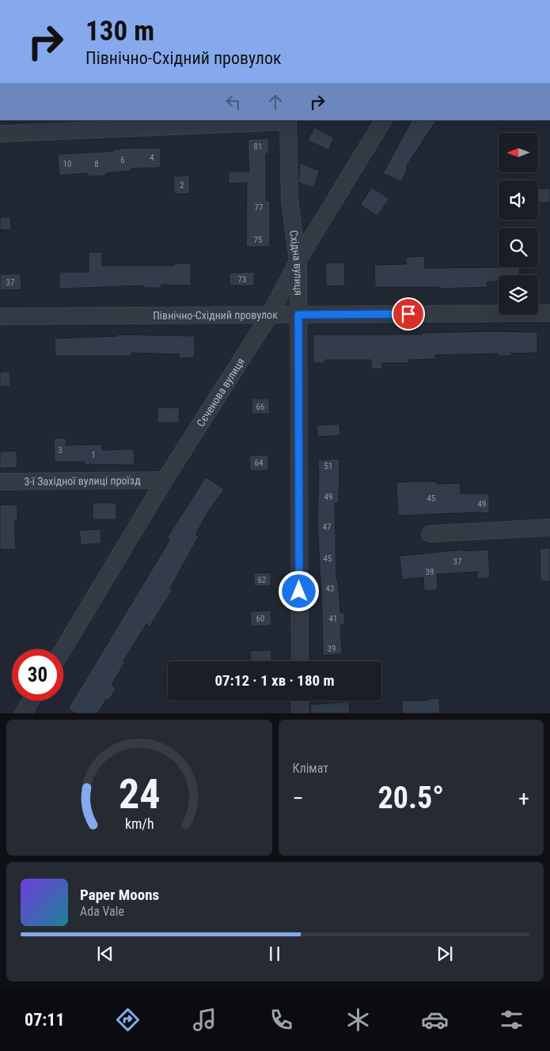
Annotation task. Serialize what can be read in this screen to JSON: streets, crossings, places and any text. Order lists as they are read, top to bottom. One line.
{"streets":{"street":["Східна вулиця","Північно-Східний провулок","Сєченова вулиця","3-ї Західної вулиці проїзд"]},"crossings":[["Східна вулиця","Північно-Східний провулок"],["Східна вулиця","Сєченова вулиця"],["Північно-Східний провулок","Сєченова вулиця"],["Сєченова вулиця","3-ї Західної вулиці проїзд"]],"house_numbers":["81","4","6","10","8","2","77","75","73","37","66","3","1","64","51","49","45","49","47","45","37","39","62","43","60","41","39"],"north":"left","page":{"turn":["130 m","Північно-Східний провулок"],"limit":"30","trip":"07:12 · 1 хв · 180 m","tile":"Клімат","heat":["−","20.5°","+"],"song":["Paper Moons","Ada Vale"],"tabs":"07:11","gauge":["24","km/h"]}}
